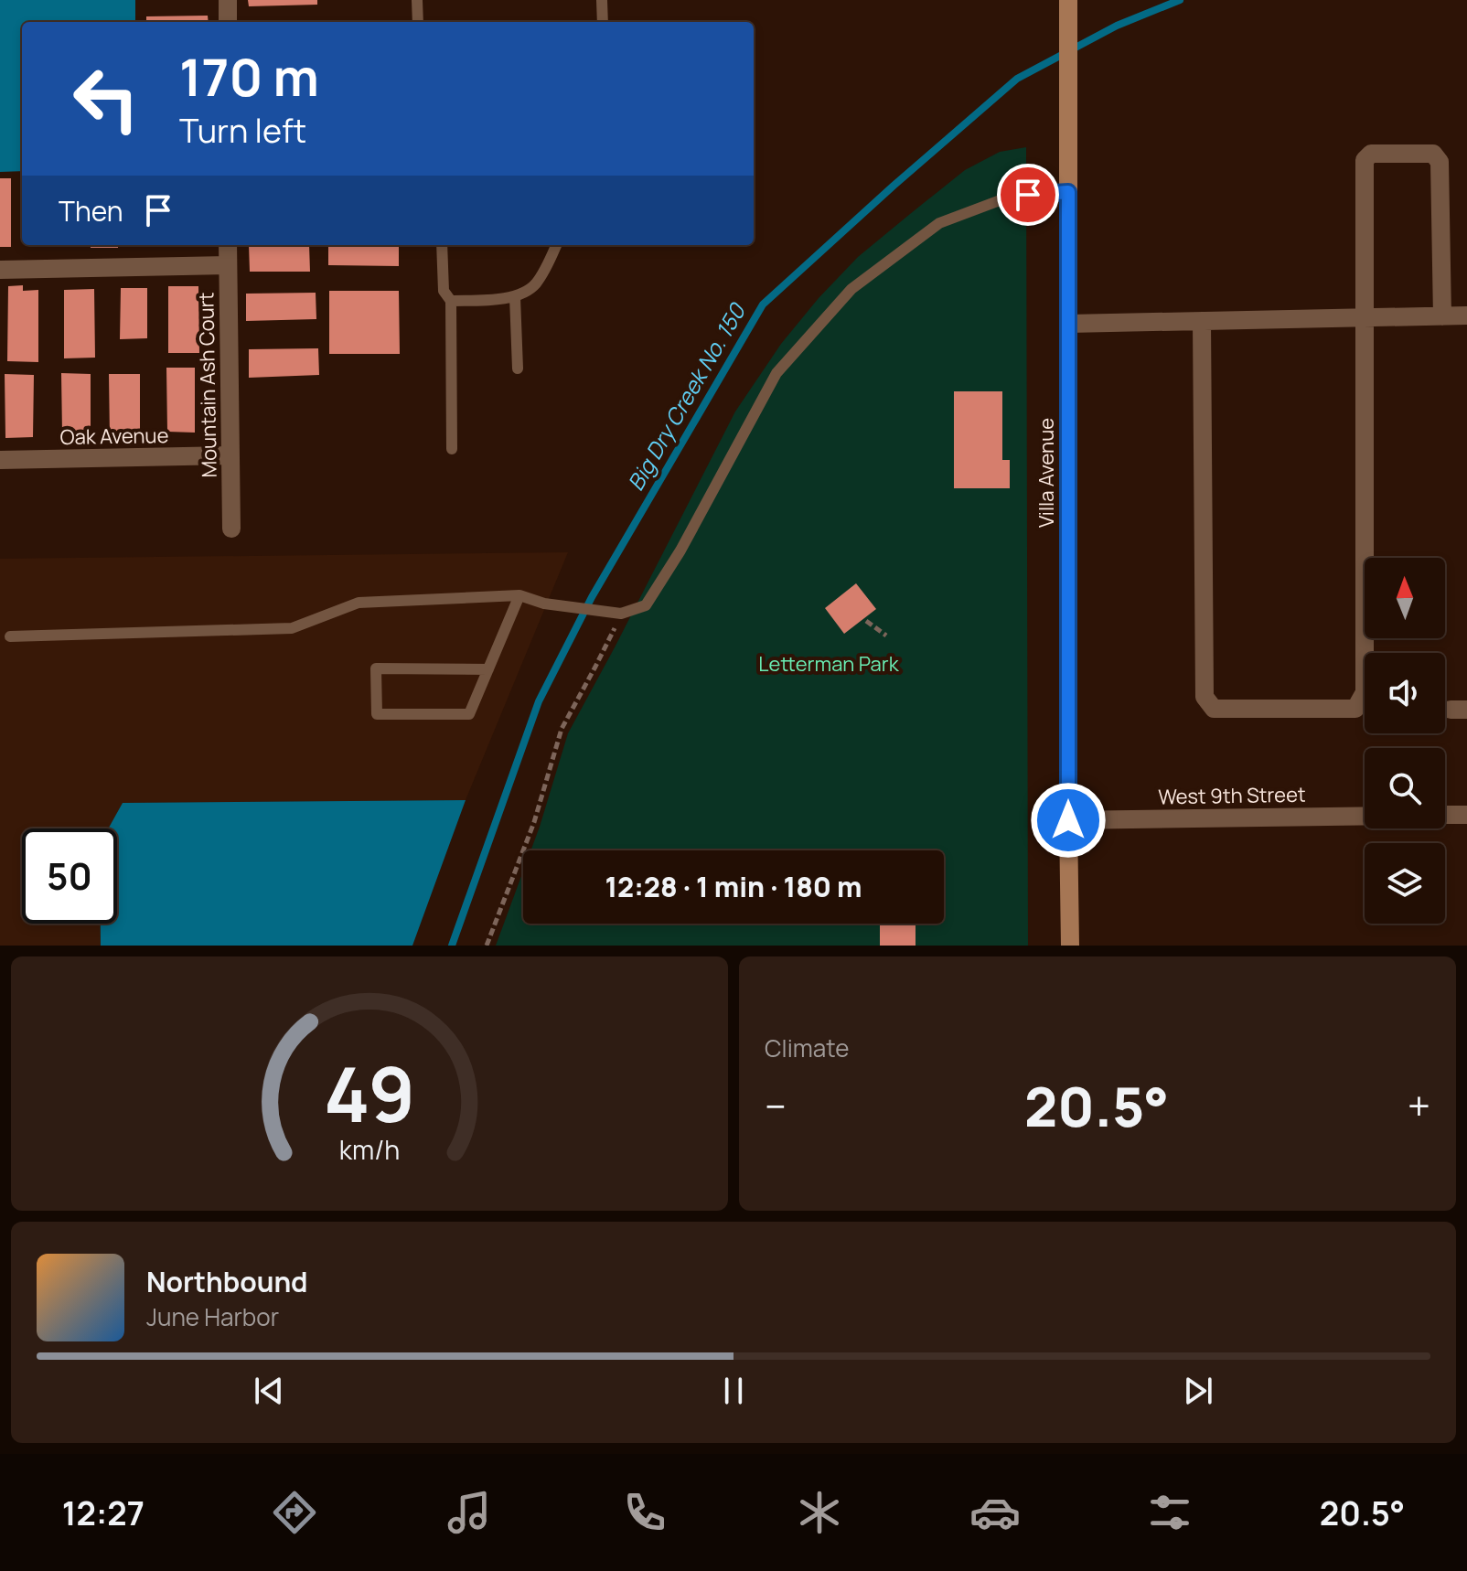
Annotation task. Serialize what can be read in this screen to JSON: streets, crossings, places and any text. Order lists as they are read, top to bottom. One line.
{"streets":{"main road":["Villa Avenue"],"street":["Mountain Ash Court","Oak Avenue","West 9th Street"]},"crossings":[["Mountain Ash Court","Oak Avenue"],["Villa Avenue","West 9th Street"]],"water":["Big Dry Creek No. 150"],"parks":["Letterman Park"],"north":"top","page":{"turn":["170 m","Turn left"],"then":"Then","limit":"50","trip":"12:28 · 1 min · 180 m","tile":"Climate","heat":["−","20.5°","+"],"song":["Northbound","June Harbor"],"tabs":["12:27","20.5°"],"gauge":["49","km/h"]}}
